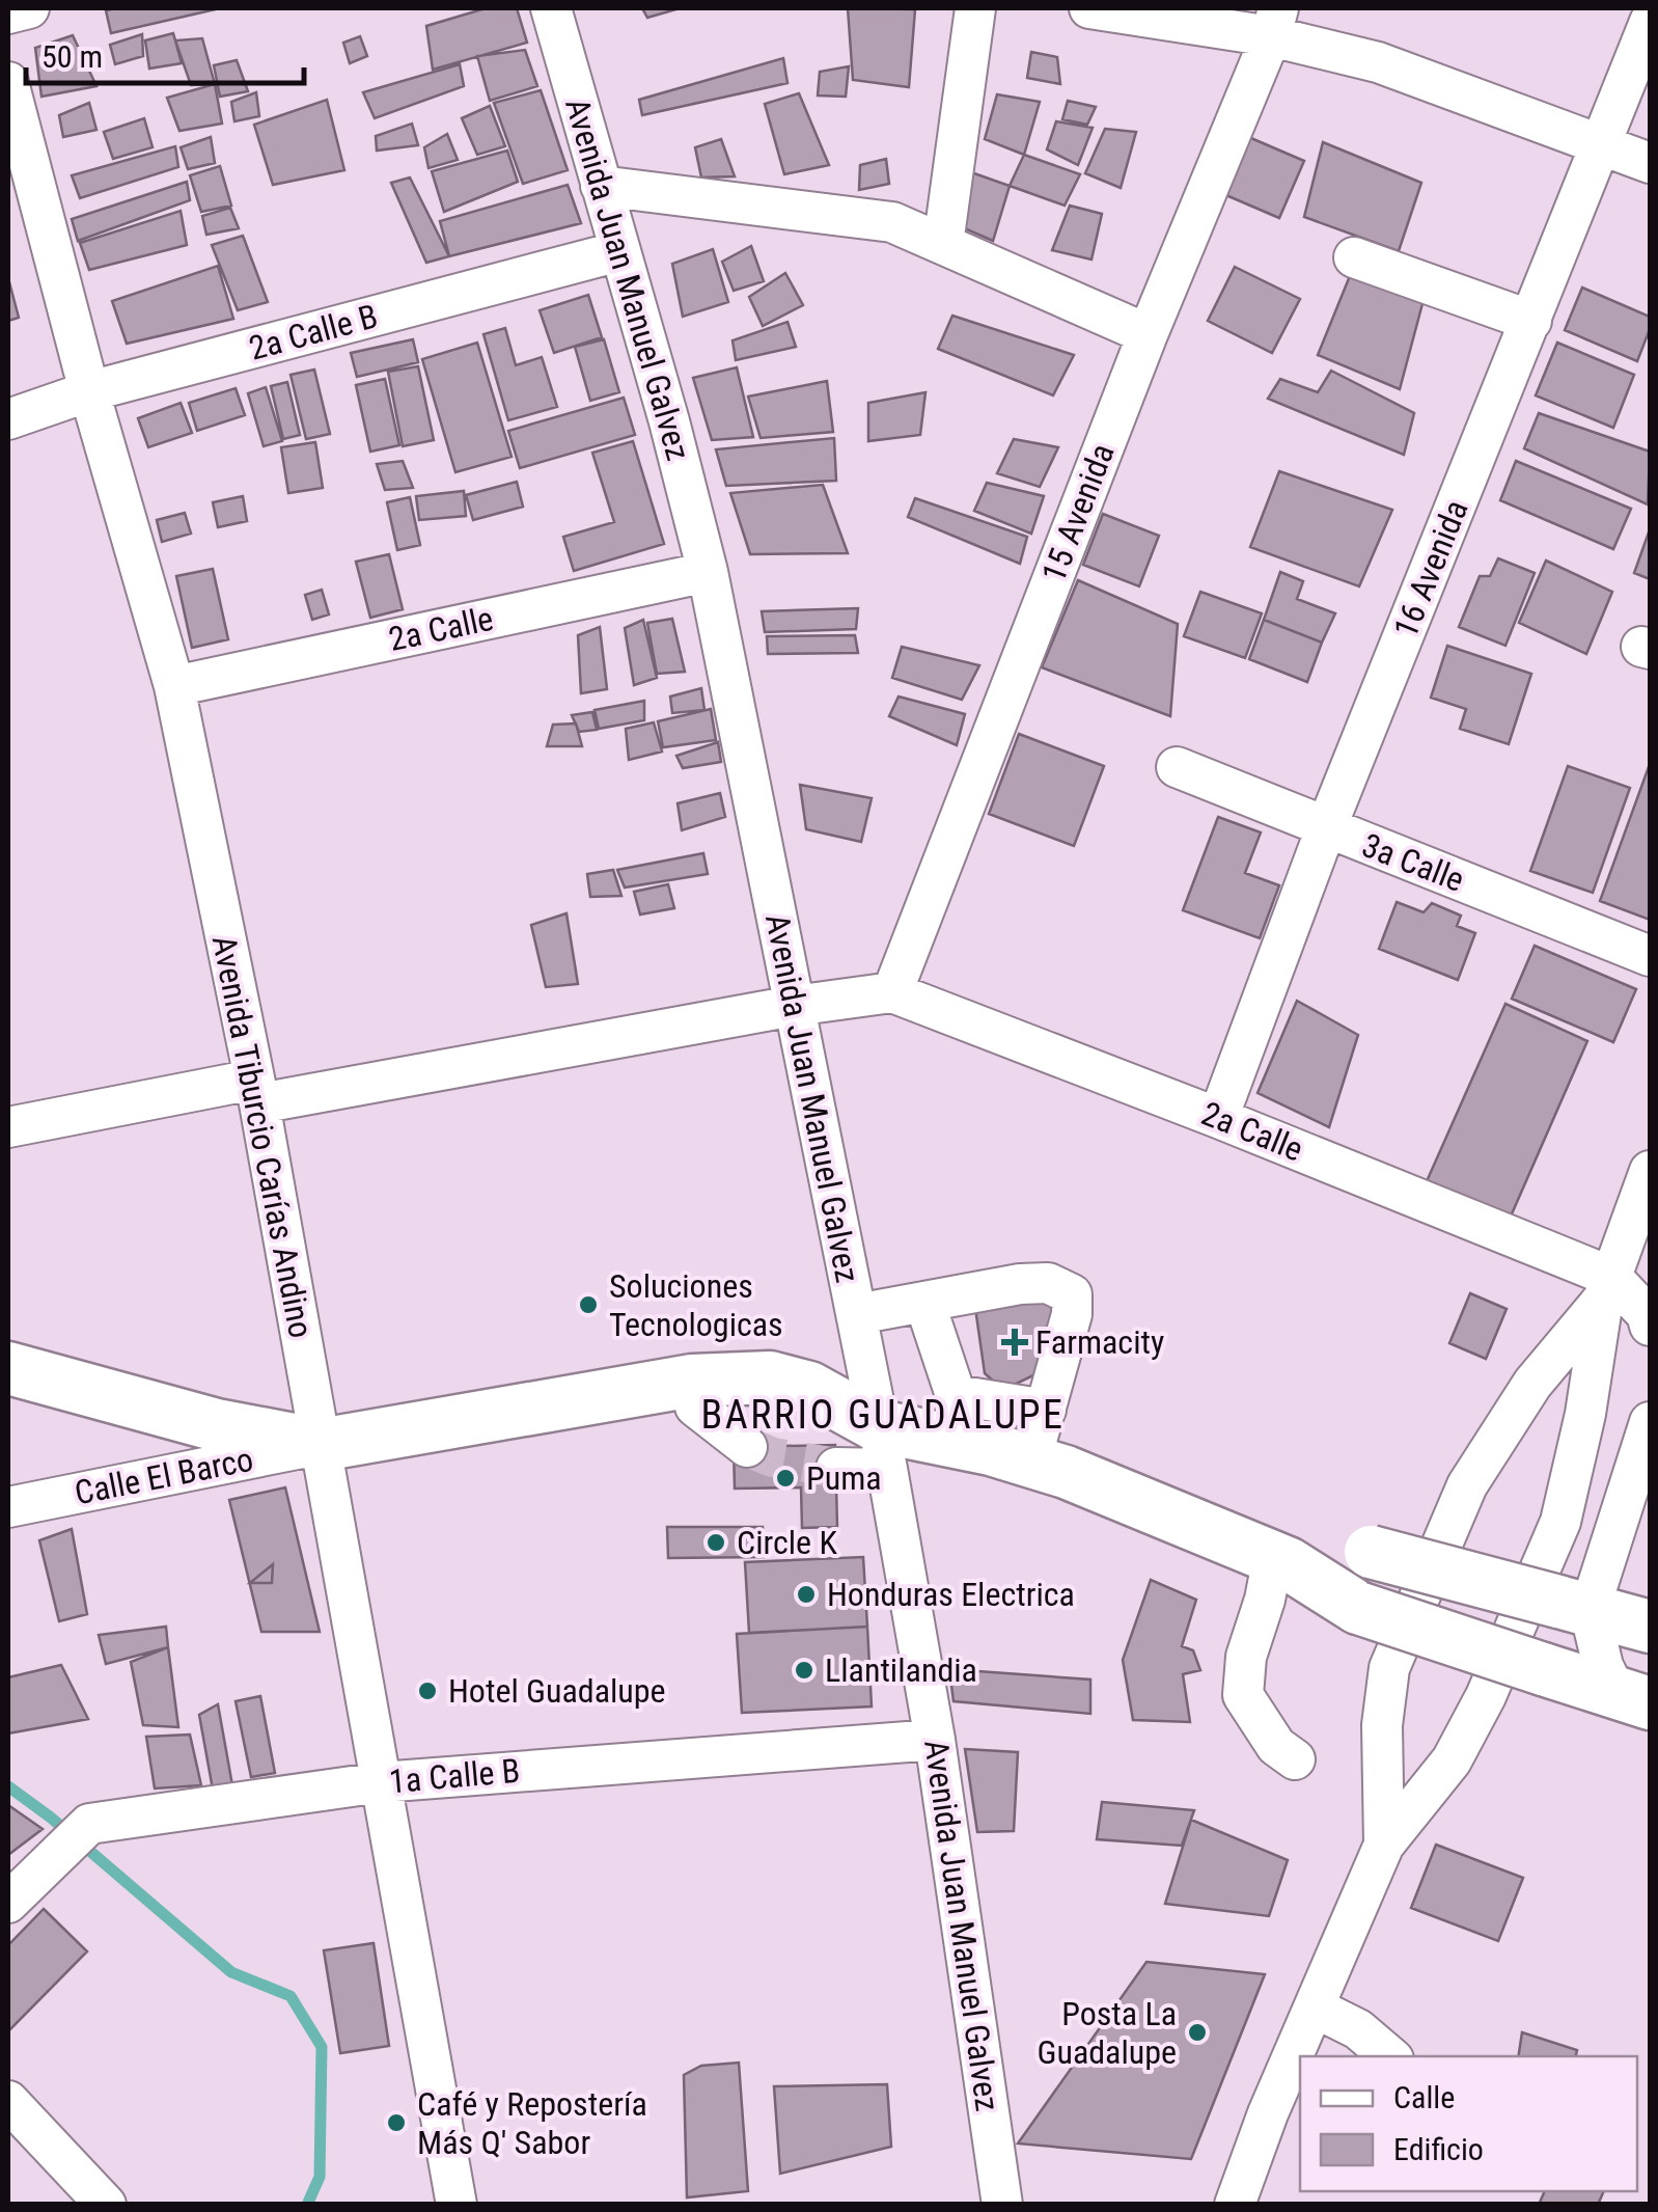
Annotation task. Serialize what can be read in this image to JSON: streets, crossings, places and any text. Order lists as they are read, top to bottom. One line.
{"streets":{"street":["Avenida Juan Manuel Galvez","2a Calle B","15 Avenida","16 Avenida","2a Calle","3a Calle","Avenida Tiburcio Carías Andino","Calle El Barco","1a Calle B"]},"crossings":[["Avenida Juan Manuel Galvez","2a Calle B"],["Avenida Juan Manuel Galvez","2a Calle"],["Avenida Juan Manuel Galvez","1a Calle B"],["2a Calle B","Avenida Tiburcio Carías Andino"],["15 Avenida","2a Calle"],["16 Avenida","2a Calle"],["16 Avenida","3a Calle"],["2a Calle","Avenida Tiburcio Carías Andino"],["Avenida Tiburcio Carías Andino","Calle El Barco"],["Avenida Tiburcio Carías Andino","1a Calle B"]],"districts":["BARRIO GUADALUPE"],"places":{"other":["Soluciones Tecnologicas","Puma","Circle K","Honduras Electrica","Llantilandia","Hotel Guadalupe","Posta La Guadalupe","Café y Repostería Más Q' Sabor"],"health":["Farmacity"]},"legend":["Calle","Edificio"],"scale_bar":"50 m"}
